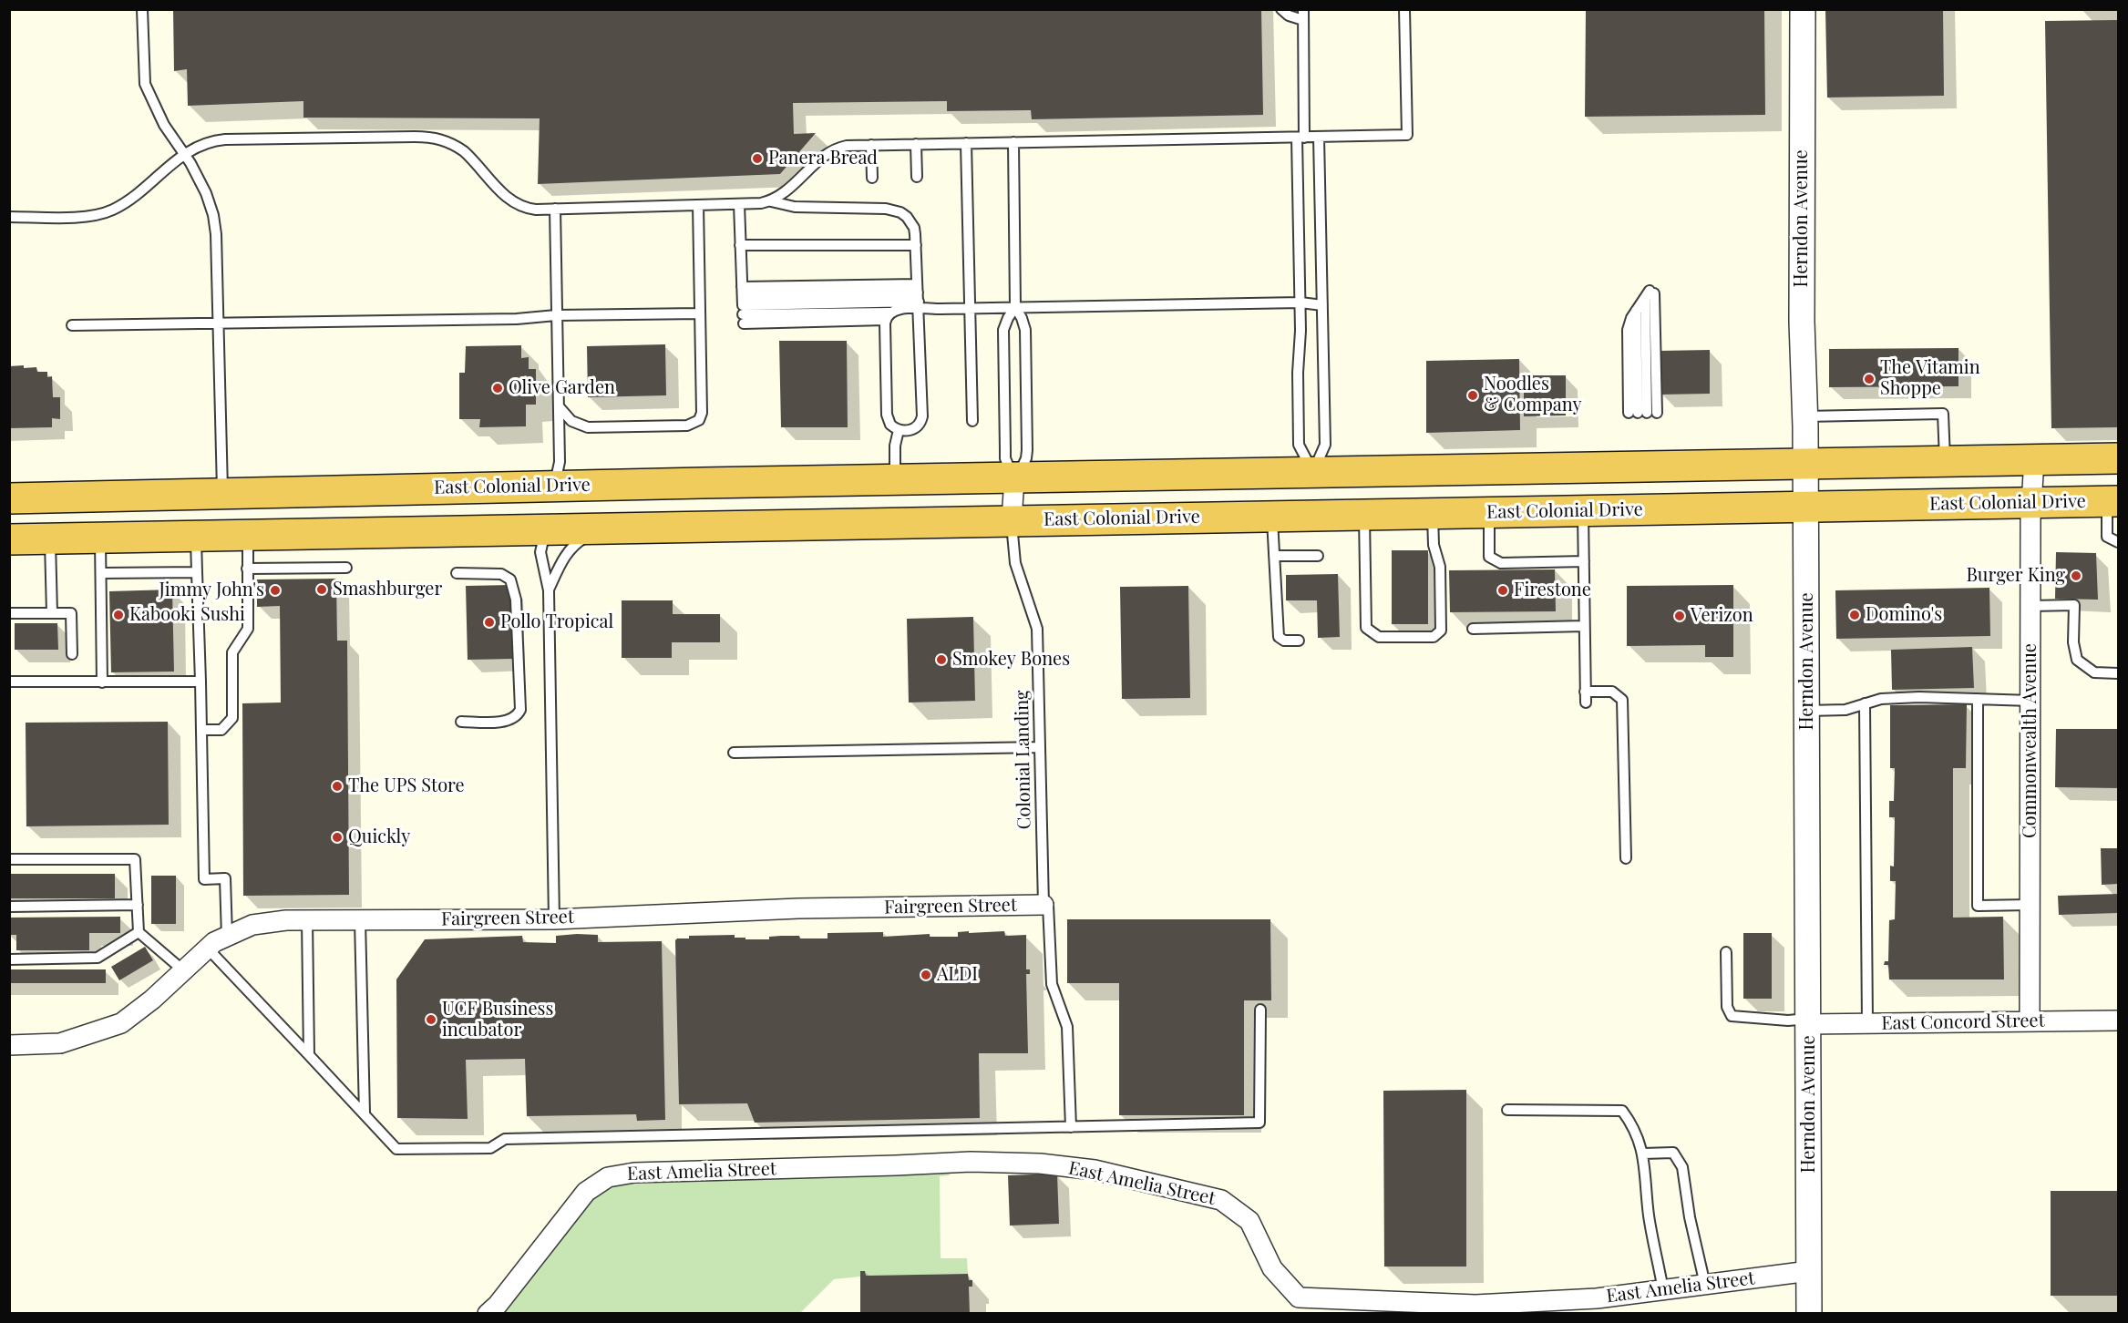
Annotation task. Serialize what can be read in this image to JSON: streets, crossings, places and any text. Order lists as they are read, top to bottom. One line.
{"streets":{"highway":["East Colonial Drive"],"street":["Herndon Avenue","Commonwealth Avenue","Fairgreen Street","East Concord Street","East Amelia Street"],"lane":["Colonial Landing"]},"crossings":[["Herndon Avenue","East Colonial Drive"],["Herndon Avenue","East Concord Street"],["Herndon Avenue","East Amelia Street"],["East Colonial Drive","Commonwealth Avenue"],["East Colonial Drive","Colonial Landing"],["Commonwealth Avenue","East Concord Street"],["Colonial Landing","Fairgreen Street"]],"places":["Panera Bread","The Vitamin Shoppe","Olive Garden","Noodles & Company","Burger King","Smashburger","Jimmy John's","Firestone","Kabooki Sushi","Domino's","Verizon","Pollo Tropical","Smokey Bones","The UPS Store","Quickly","ALDI","UCF Business incubator"]}
